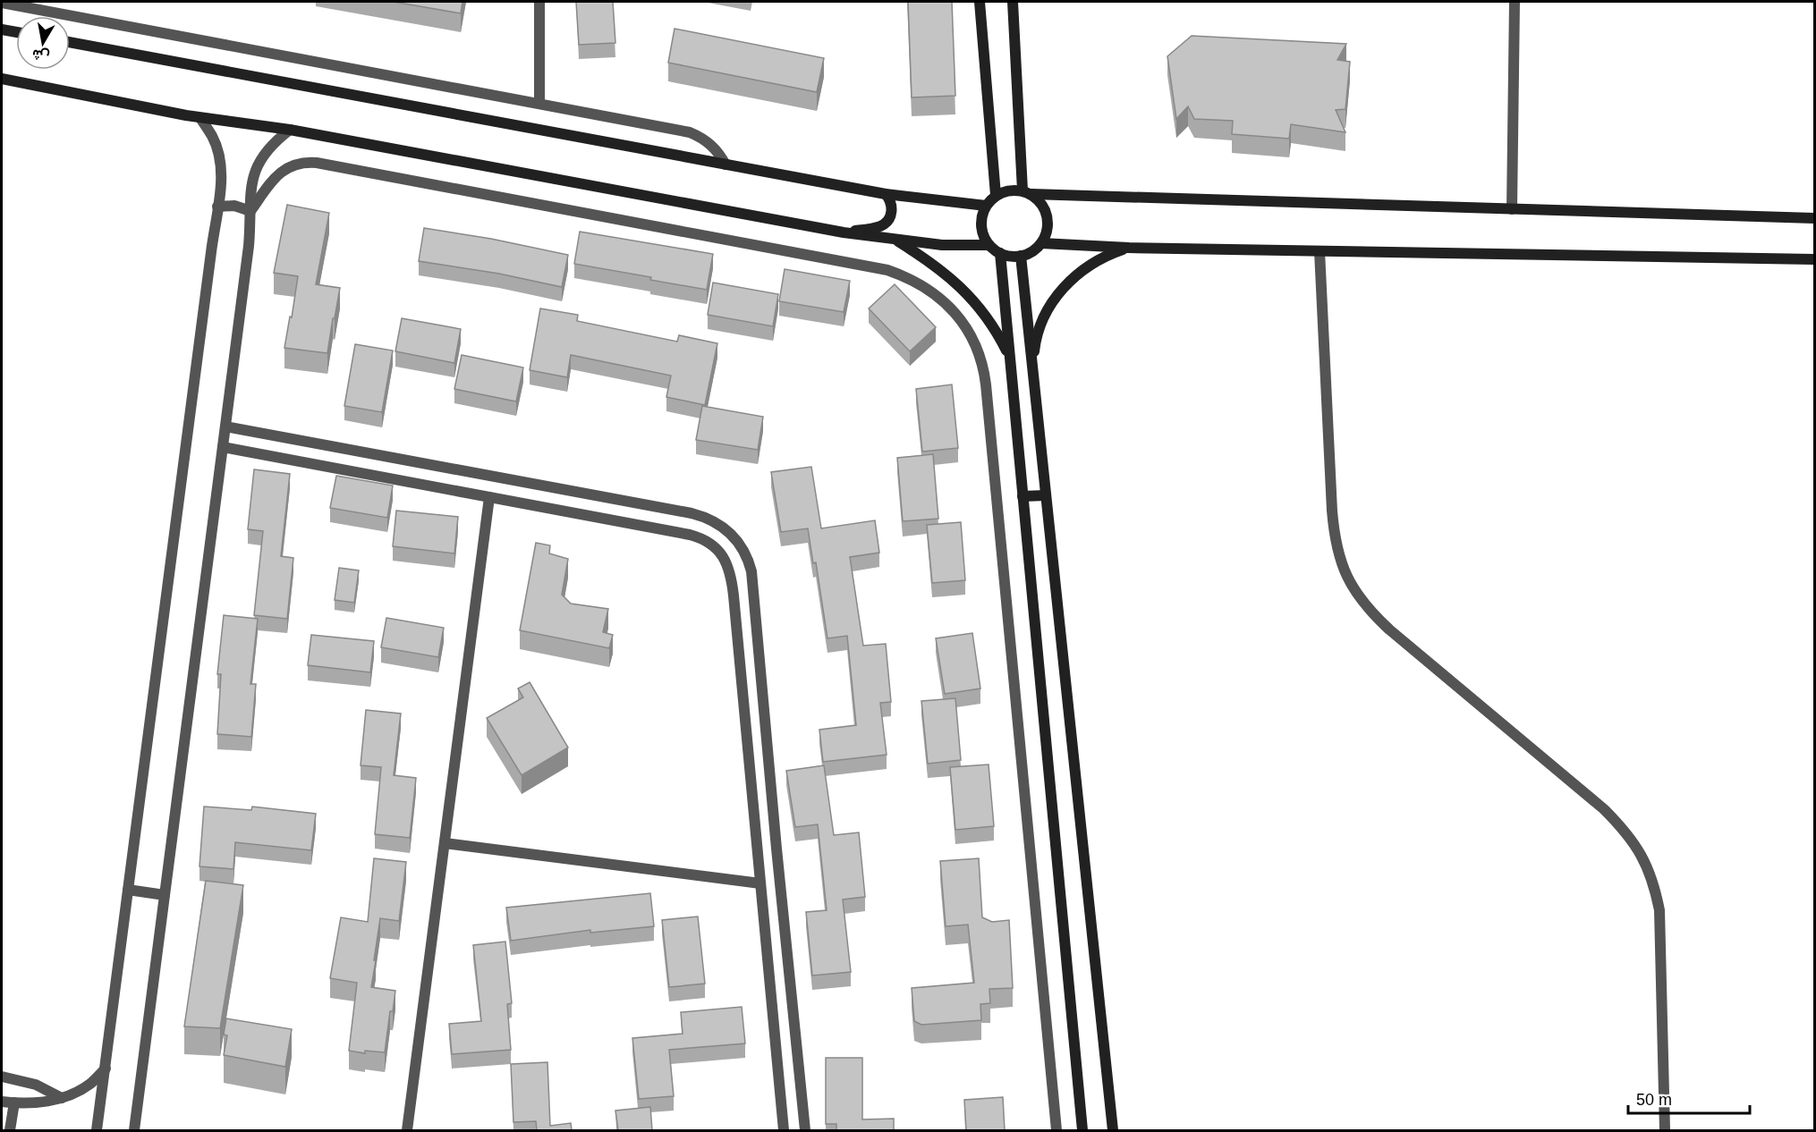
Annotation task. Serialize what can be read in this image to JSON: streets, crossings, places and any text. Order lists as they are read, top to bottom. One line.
{"scale_bar":"50 m","north":"bottom"}
